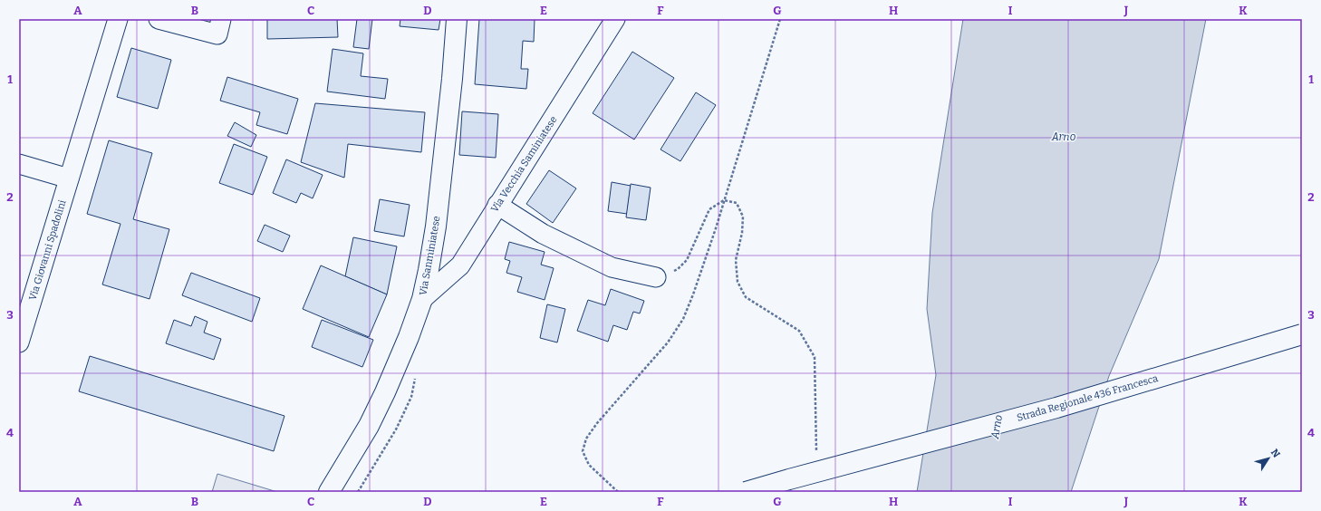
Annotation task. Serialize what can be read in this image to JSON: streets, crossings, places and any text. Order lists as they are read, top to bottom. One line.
{"streets":{"main road":["Via Sanminiatese","Strada Regionale 436 Francesca"],"street":["Via Vecchia Saminiatese","Via Giovanni Spadolini"]},"crossings":[["Via Vecchia Saminiatese","Via Sanminiatese"]],"water":["Arno"],"north":"top right","grid":{"columns":["A","B","C","D","E","F","G","H","I","J","K"],"rows":["1","2","3","4"]}}
